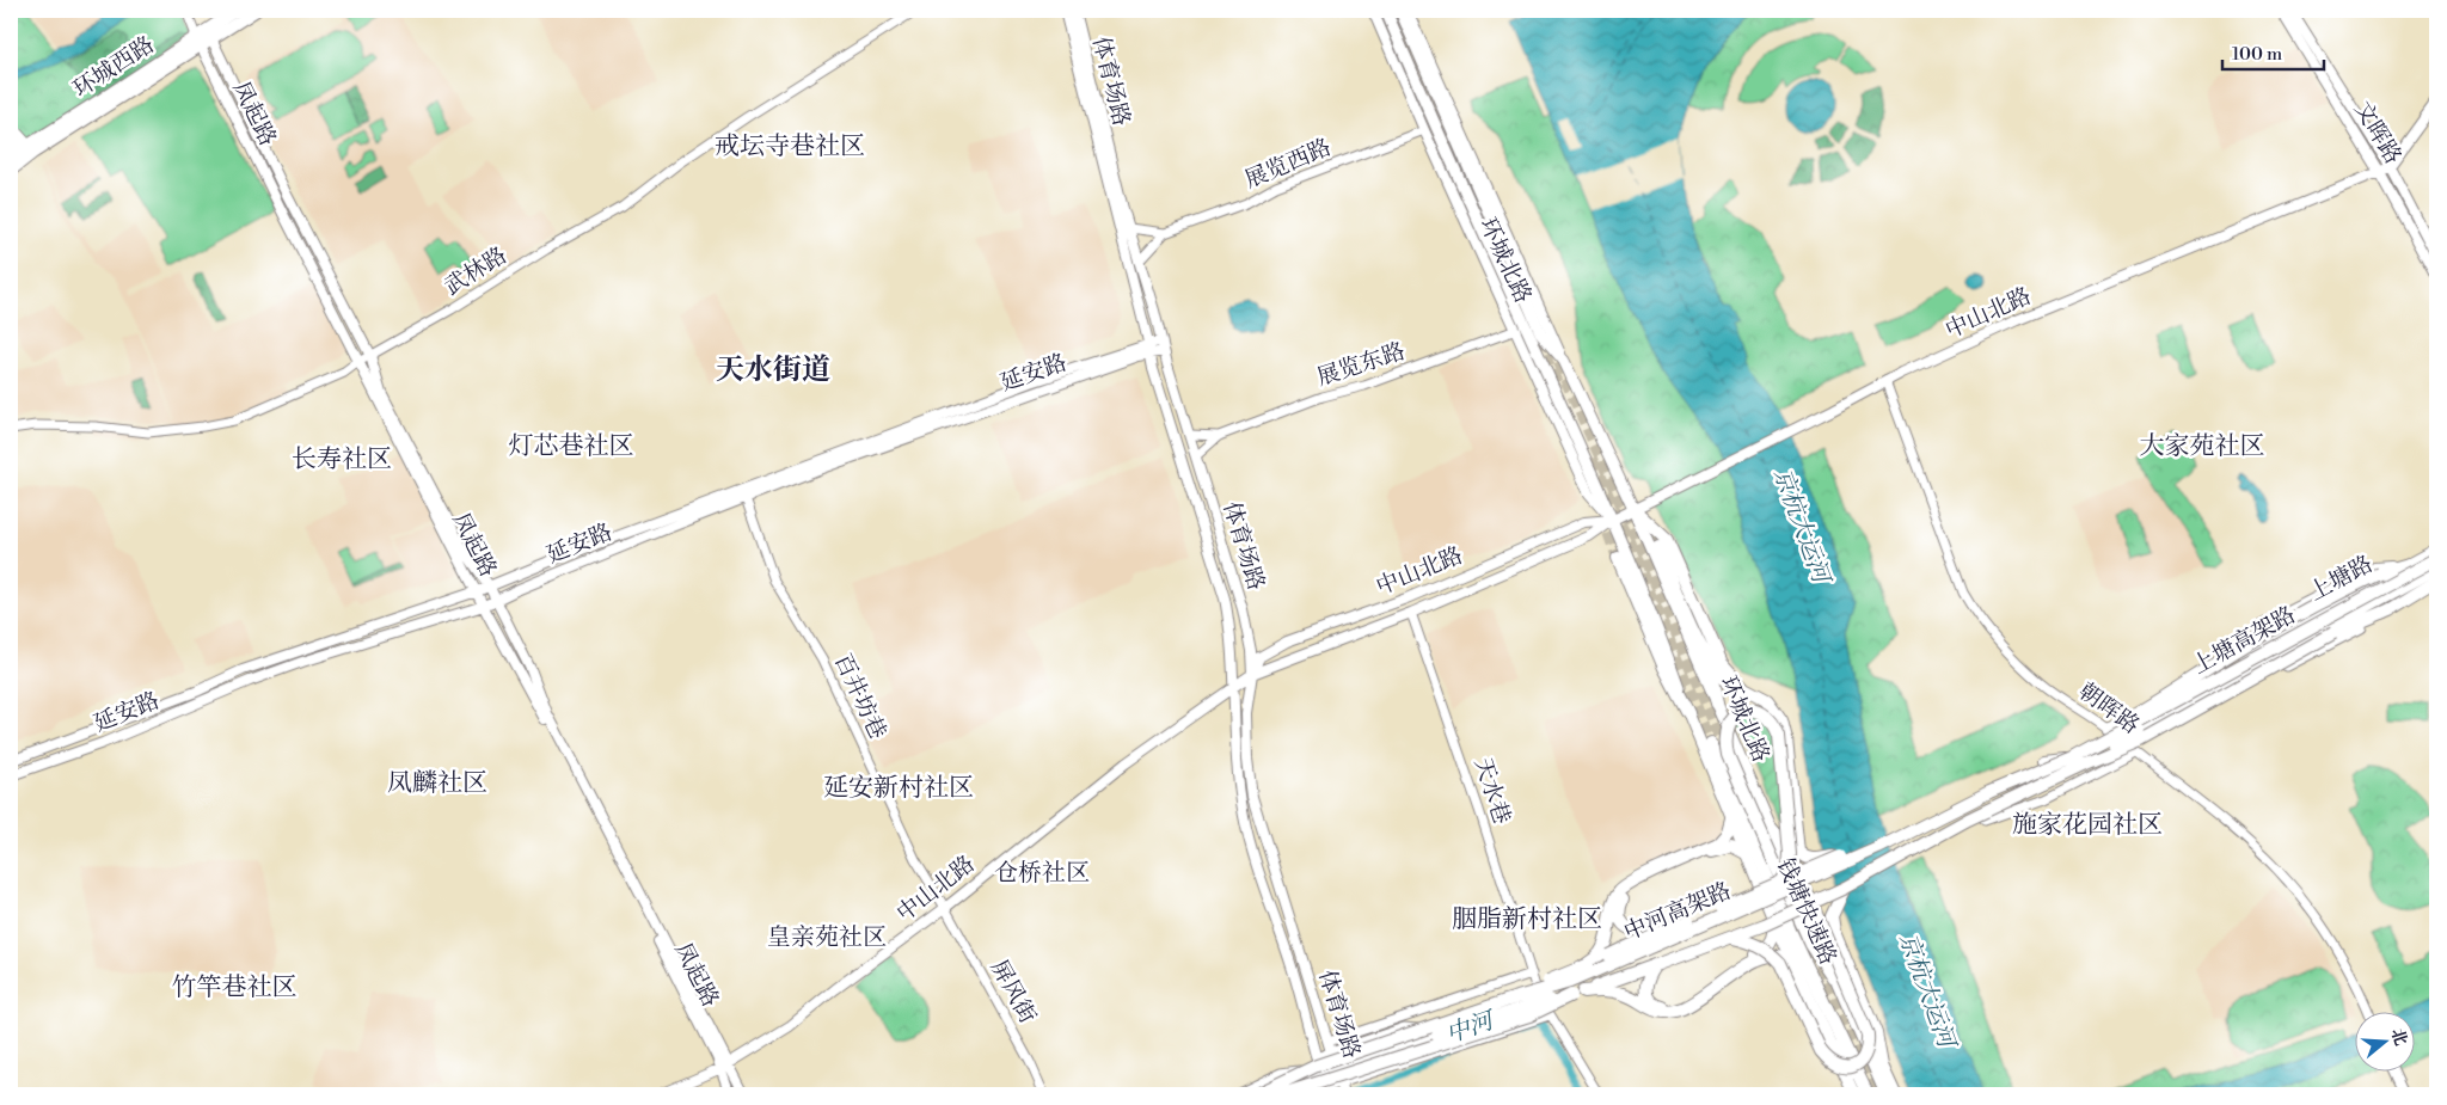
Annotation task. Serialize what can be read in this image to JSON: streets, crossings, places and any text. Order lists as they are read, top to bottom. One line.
{"streets":{"highway":["上塘高架路","中河高架路","钱塘快速路"],"main road":["环城西路","体育场路","凤起路","文晖路","环城北路","中山北路","延安路","上塘路"],"street":["展览西路","武林路","展览东路","百井坊巷","朝晖路","天水巷","屏风街"]},"crossings":[["环城西路","凤起路"],["体育场路","展览西路"],["体育场路","中山北路"],["体育场路","展览东路"],["体育场路","延安路"],["体育场路","中河高架路"],["凤起路","武林路"],["凤起路","中山北路"],["凤起路","延安路"],["文晖路","中山北路"],["展览西路","环城北路"],["环城北路","中山北路"],["环城北路","展览东路"],["中山北路","百井坊巷"],["中山北路","朝晖路"],["中山北路","天水巷"],["中山北路","屏风街"],["延安路","百井坊巷"],["上塘路","朝晖路"],["上塘高架路","中河高架路"],["百井坊巷","屏风街"]],"districts":["戒坛寺巷社区","天水街道","灯芯巷社区","大家苑社区","长寿社区","凤麟社区","延安新村社区","施家花园社区","仓桥社区","胭脂新村社区","皇亲苑社区","竹竿巷社区"],"water":["京杭大运河","中河"],"scale_bar":"100 m","north":"right"}
